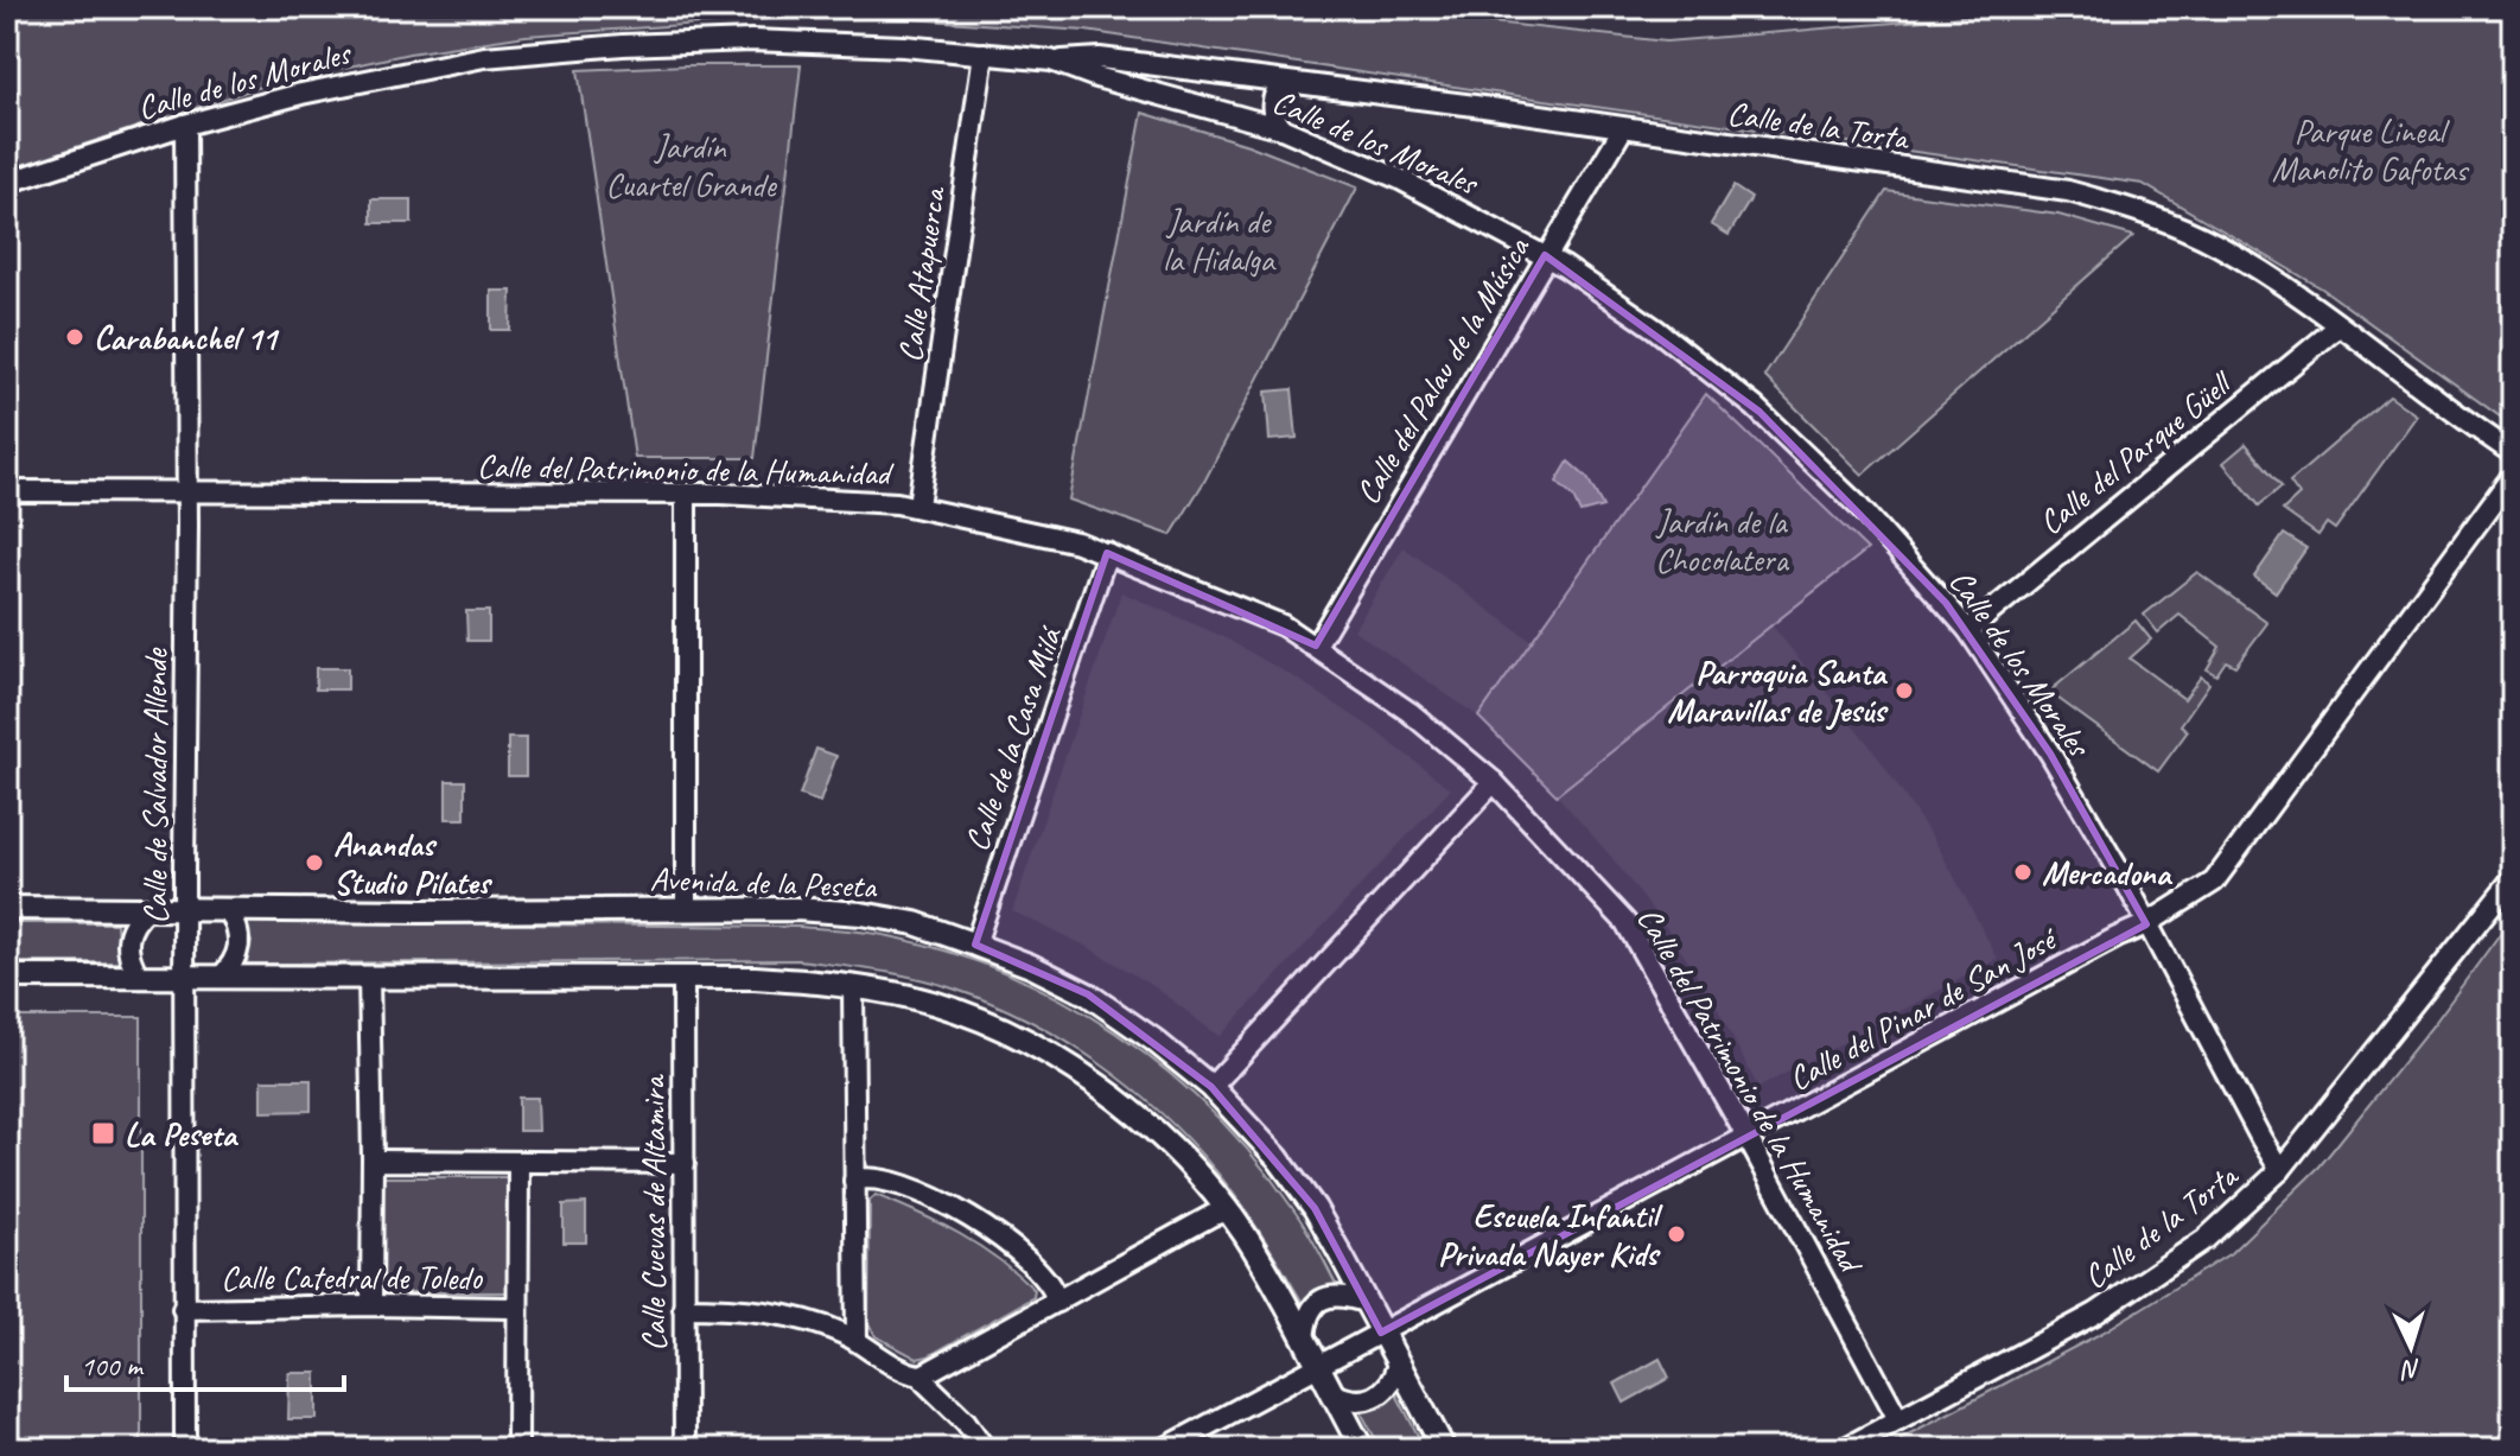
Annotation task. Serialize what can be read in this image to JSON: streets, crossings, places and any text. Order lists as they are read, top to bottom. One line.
{"streets":{"street":["Calle de los Morales","Calle de la Torta","Calle Atapuerca","Calle del Palau de la Música","Calle del Parque Güell","Calle del Patrimonio de la Humanidad","Calle de la Casa Milá","Calle de Salvador Allende","Avenida de la Peseta","Calle del Pinar de San José","Calle Cuevas de Altamira","Calle Catedral de Toledo"]},"crossings":[["Calle de los Morales","Calle de la Torta"],["Calle de los Morales","Calle Atapuerca"],["Calle de los Morales","Calle del Palau de la Música"],["Calle de los Morales","Calle del Parque Güell"],["Calle de los Morales","Calle de Salvador Allende"],["Calle de los Morales","Calle del Pinar de San José"],["Calle de la Torta","Calle del Palau de la Música"],["Calle de la Torta","Calle del Parque Güell"],["Calle de la Torta","Calle del Patrimonio de la Humanidad"],["Calle Atapuerca","Calle del Patrimonio de la Humanidad"],["Calle del Palau de la Música","Calle del Patrimonio de la Humanidad"],["Calle del Patrimonio de la Humanidad","Calle de la Casa Milá"],["Calle del Patrimonio de la Humanidad","Calle de Salvador Allende"],["Calle del Patrimonio de la Humanidad","Calle del Pinar de San José"],["Calle de la Casa Milá","Avenida de la Peseta"],["Calle de Salvador Allende","Avenida de la Peseta"],["Calle de Salvador Allende","Calle Catedral de Toledo"],["Avenida de la Peseta","Calle del Pinar de San José"]],"parks":["Parque Lineal Manolito Gafotas","Jardín Cuartel Grande","Jardín de la Hidalga","Jardín de la Chocolatera"],"places":{"other":["Carabanchel 11","Parroquia Santa Maravillas de Jesús","Anandas Studio Pilates","Mercadona","Escuela Infantil Privada Nayer Kids"],"transit":["La Peseta"]},"scale_bar":"100 m","north":"bottom"}
